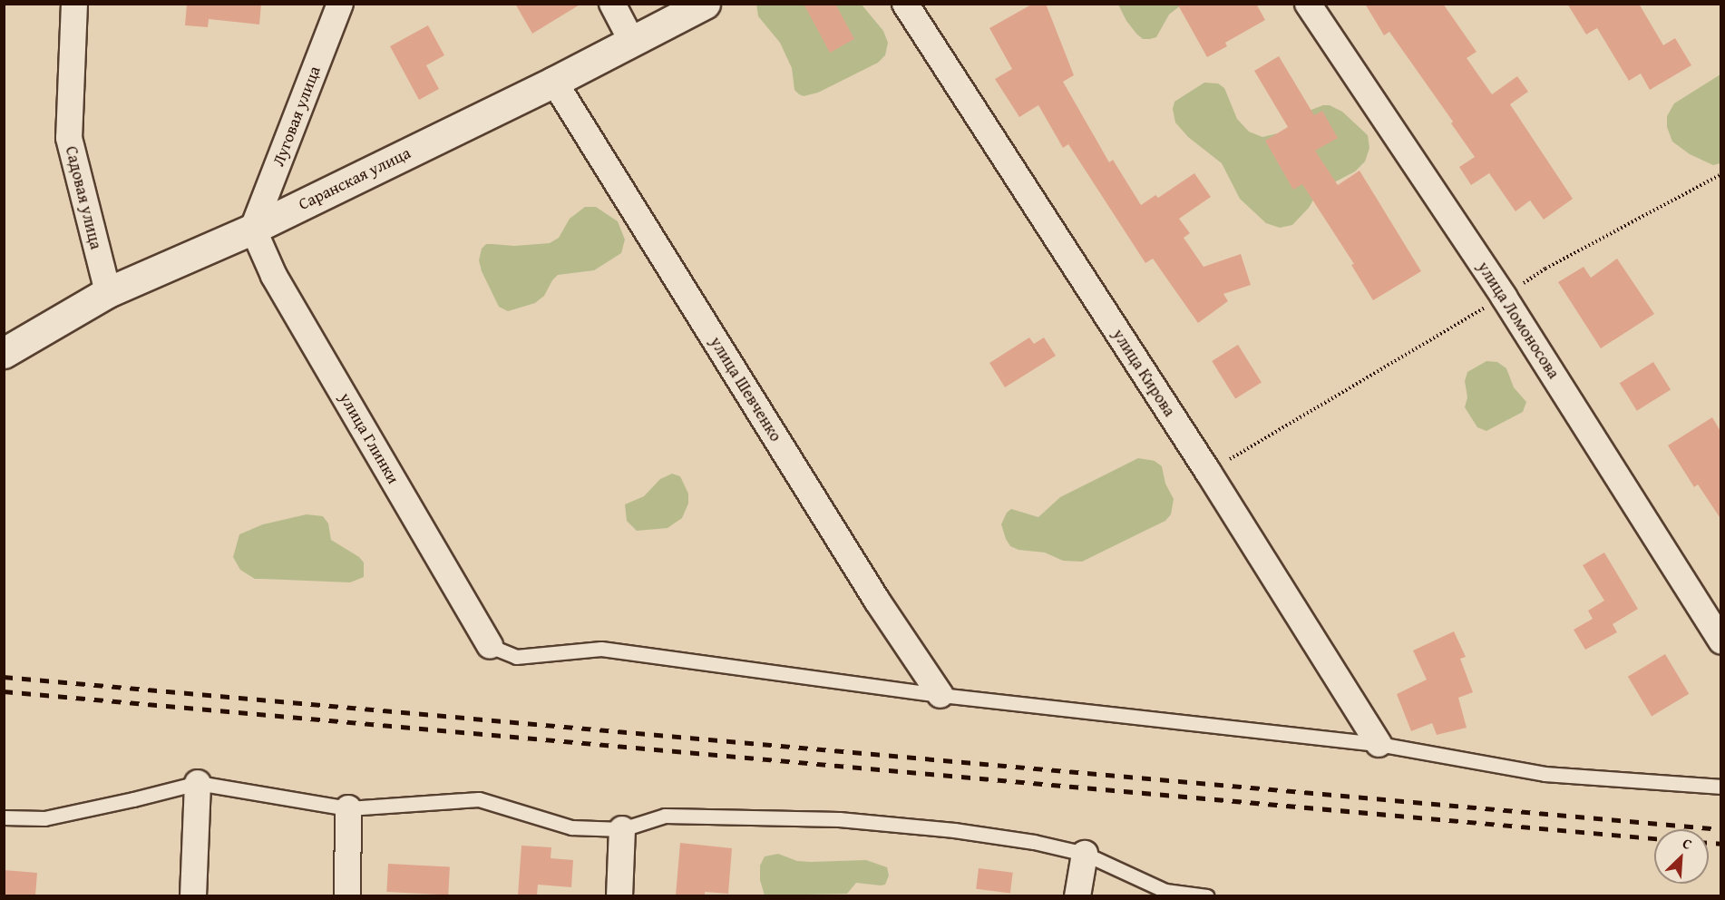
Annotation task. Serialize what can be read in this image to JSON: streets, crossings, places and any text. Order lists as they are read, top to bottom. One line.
{"streets":{"street":["Луговая улица","Саранская улица","Садовая улица","улица Ломоносова","улица Кирова","улица Шевченко","улица Глинки"]},"crossings":[["Луговая улица","Саранская улица"],["Луговая улица","улица Глинки"],["Саранская улица","Садовая улица"],["Саранская улица","улица Шевченко"],["Саранская улица","улица Глинки"]],"north":"top right"}
